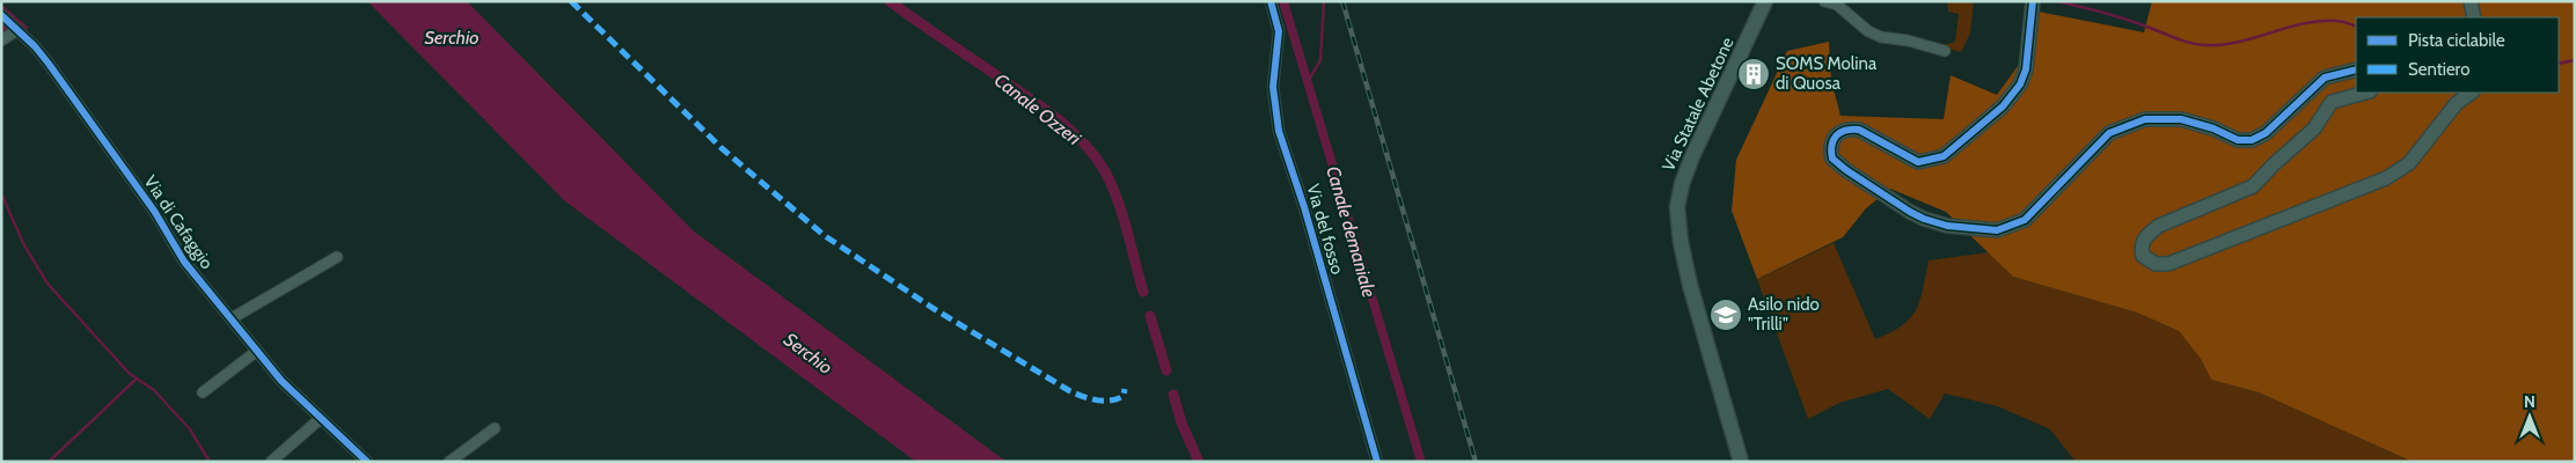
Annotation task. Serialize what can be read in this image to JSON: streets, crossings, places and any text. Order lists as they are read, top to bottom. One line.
{"streets":{"main road":["Via Statale Abetone"],"street":["Via di Cafaggio","Via del fosso"]},"water":["Serchio","Canale Ozzeri","Canale demaniale"],"places":{"building":["SOMS Molina di Quosa"],"school or university":["Asilo nido \"Trilli\""]},"legend":["Pista ciclabile","Sentiero"],"north":"top"}
